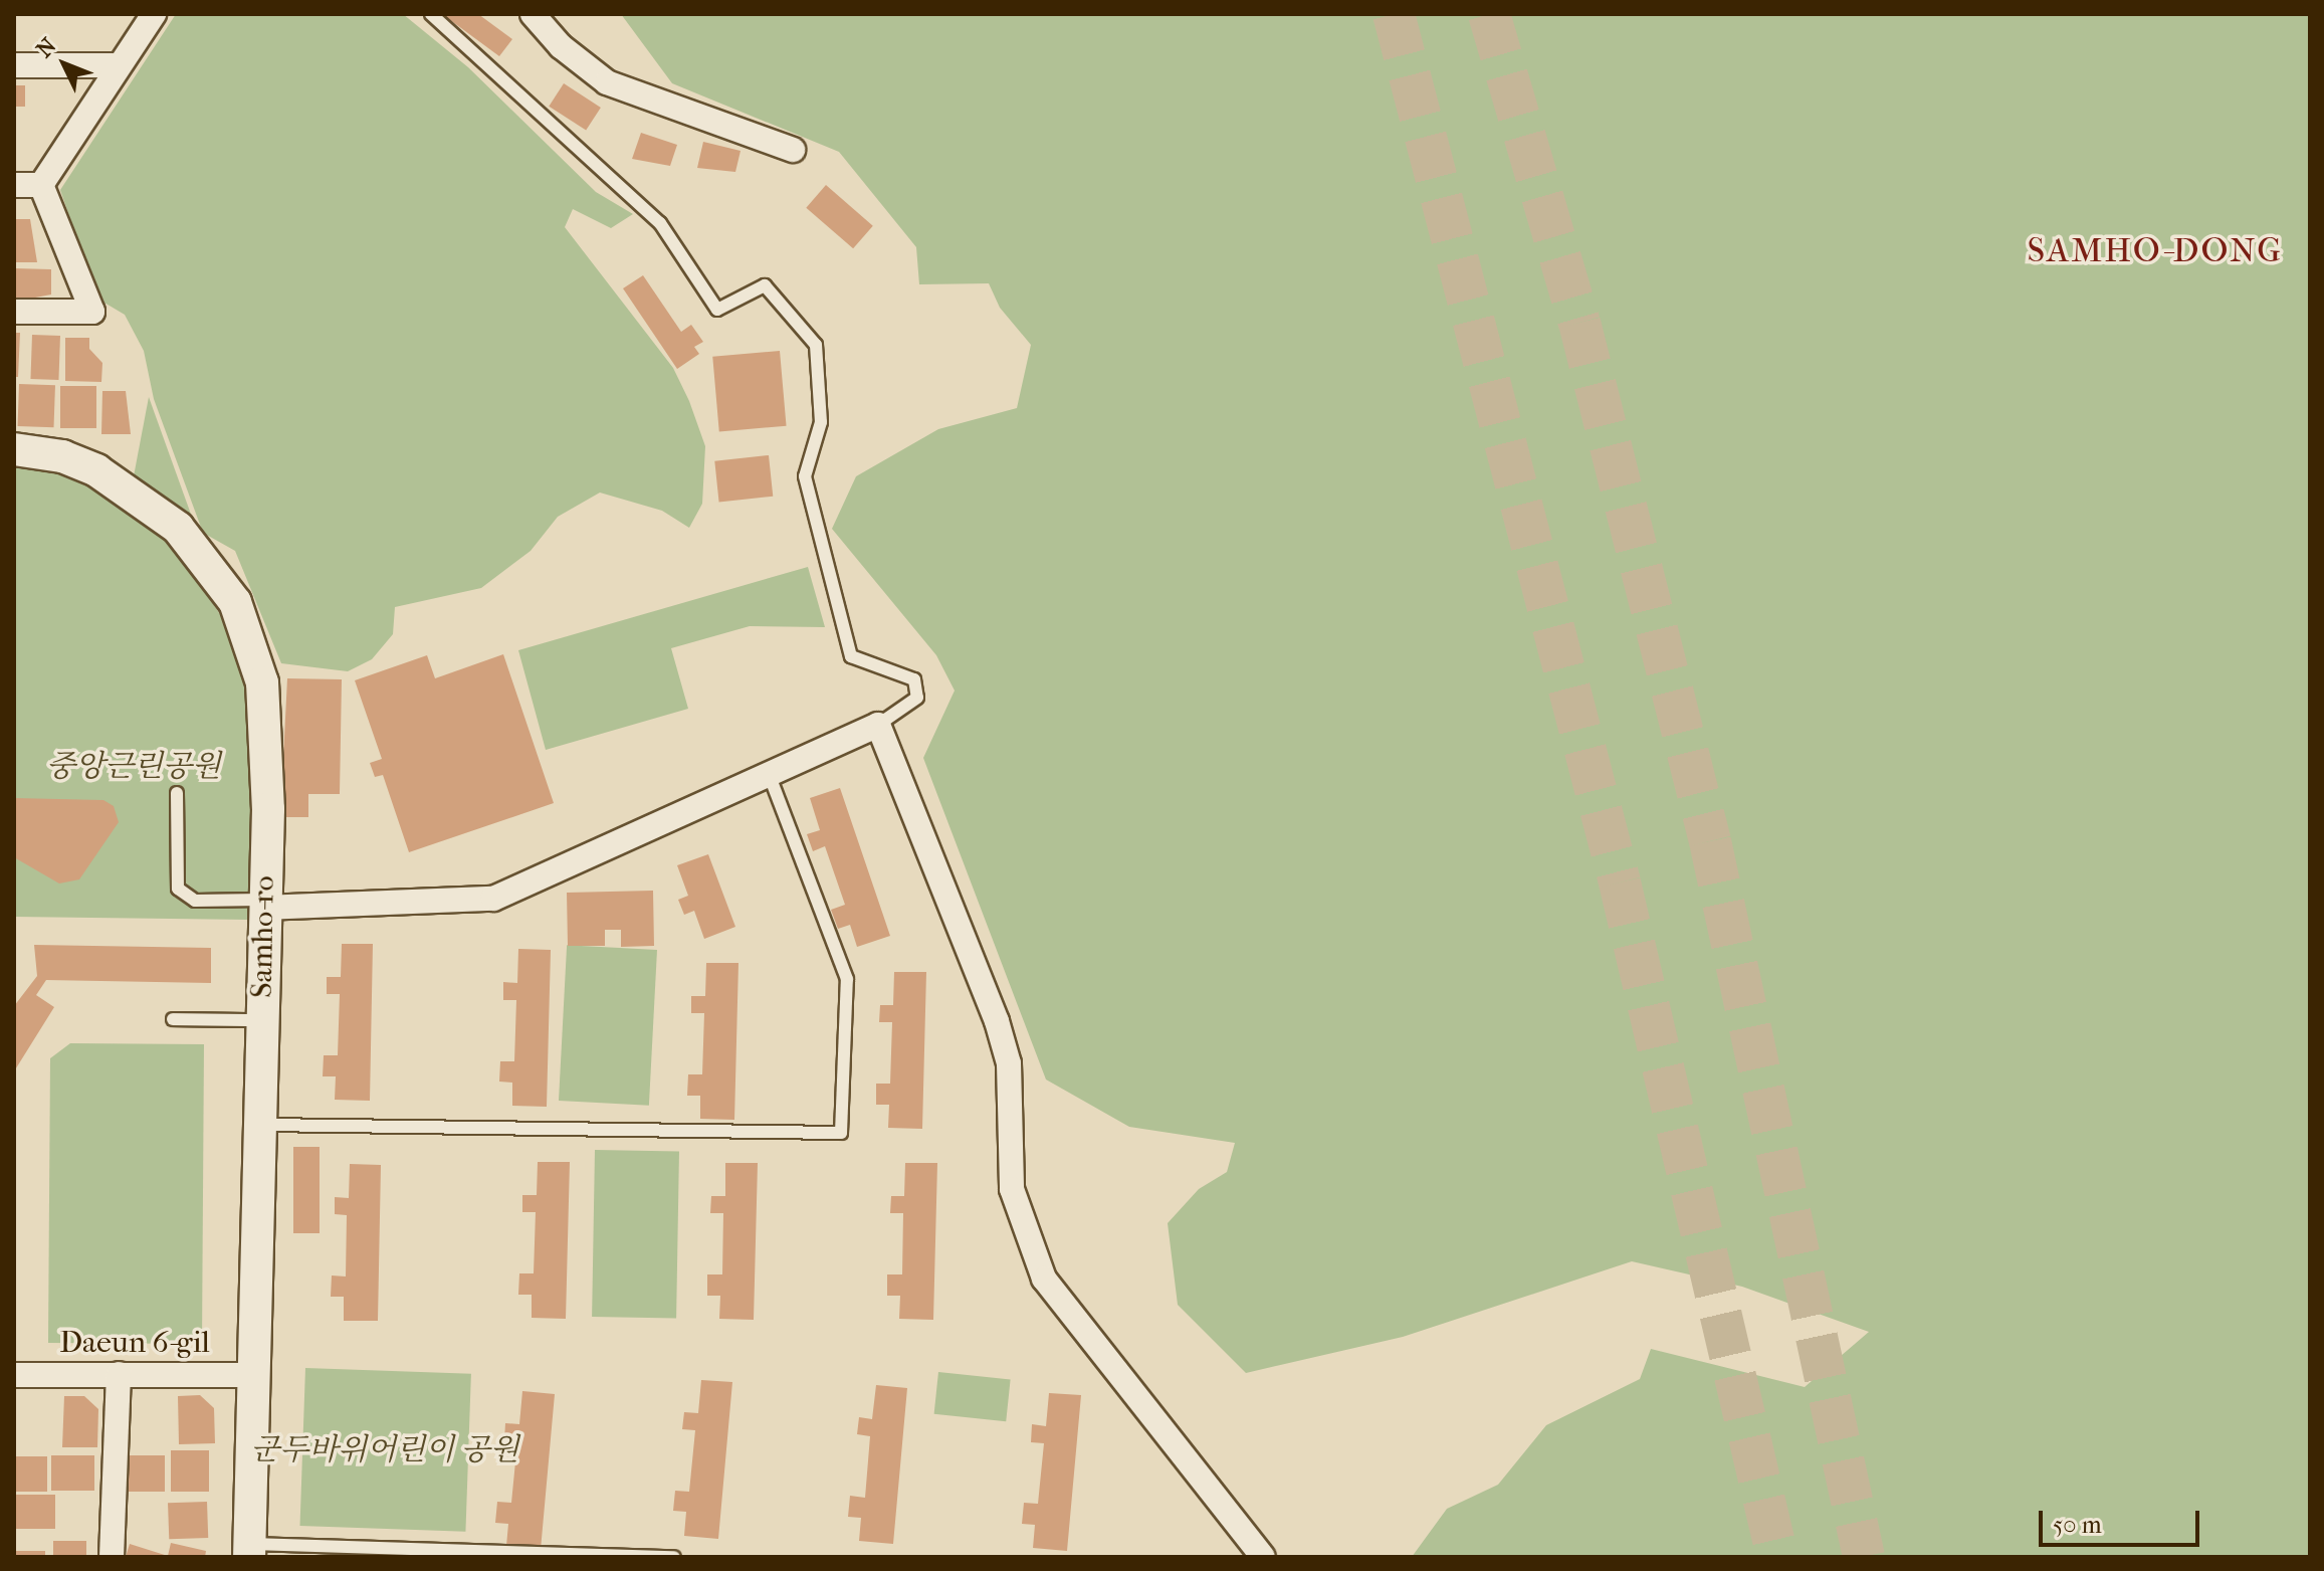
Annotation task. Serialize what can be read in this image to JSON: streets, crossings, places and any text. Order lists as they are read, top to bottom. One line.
{"streets":{"street":["Samho-ro","Daeun 6-gil"]},"crossings":[["Samho-ro","Daeun 6-gil"]],"districts":["SAMHO-DONG"],"parks":["중앙근린공원","군두바위어린이 공원"],"scale_bar":"50 m","north":"top left"}
